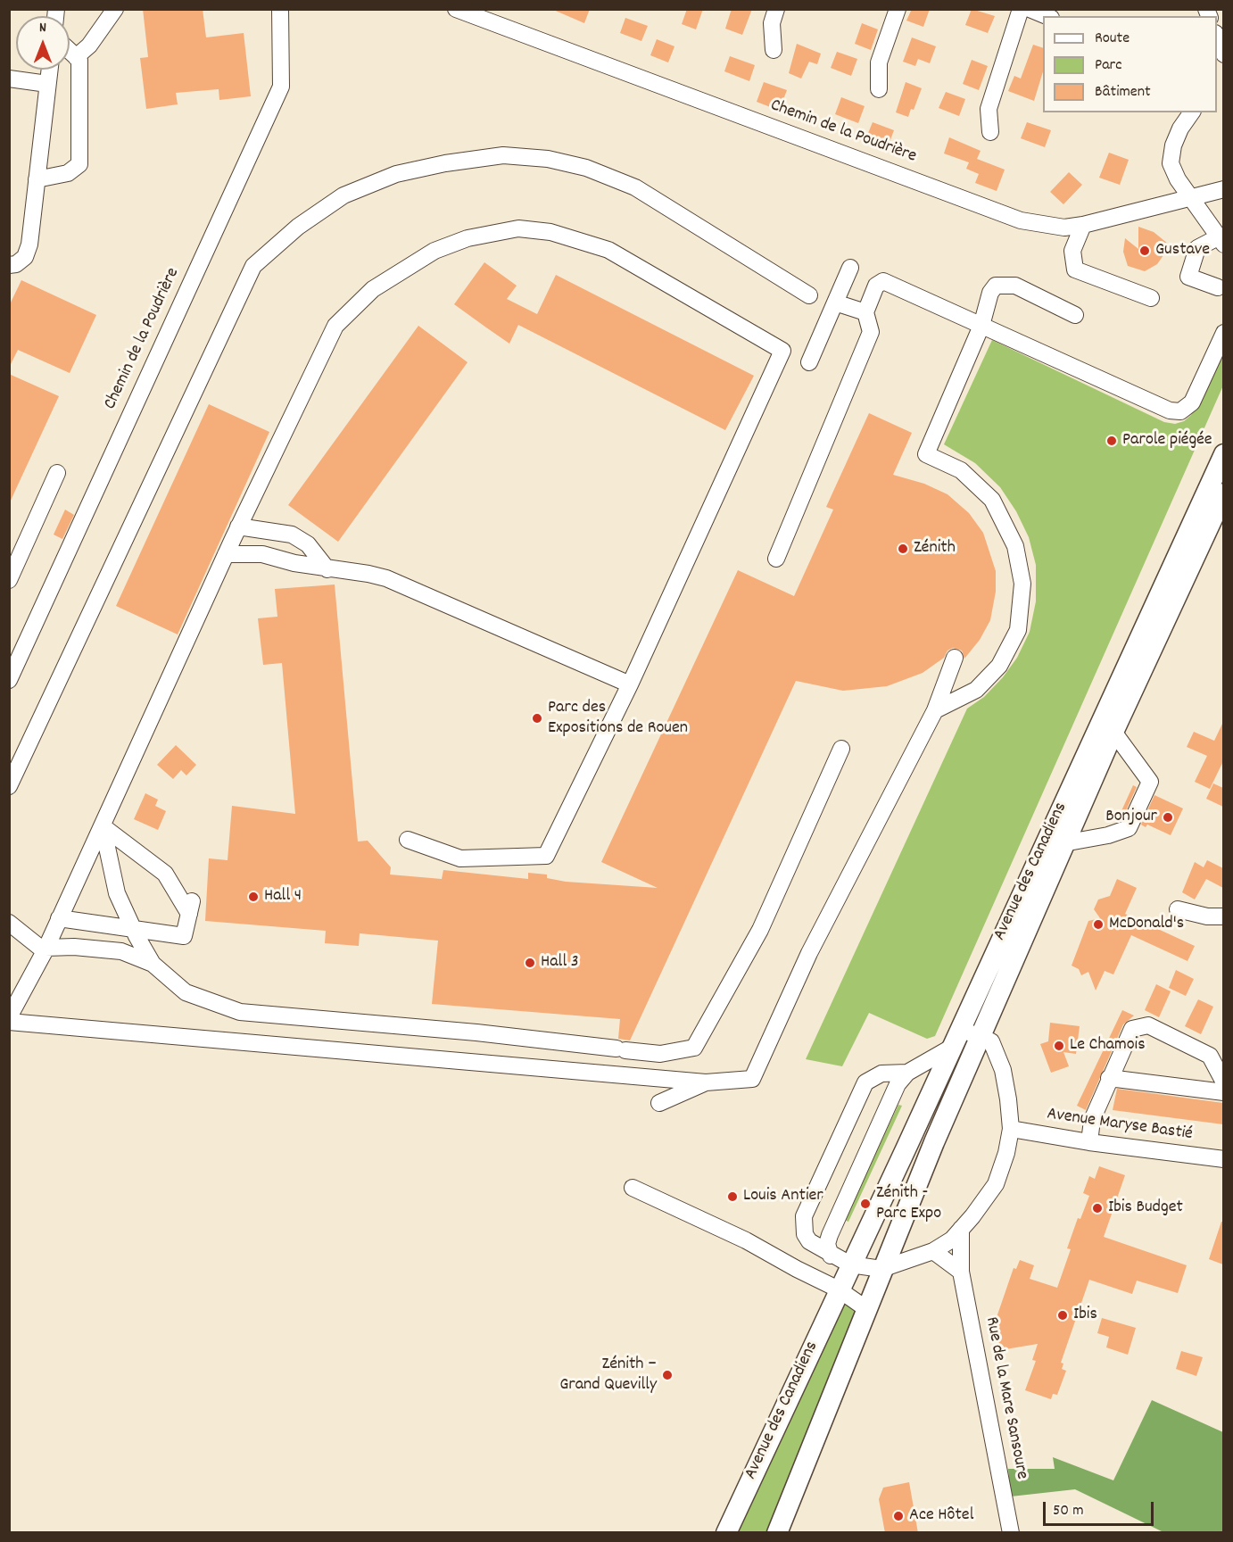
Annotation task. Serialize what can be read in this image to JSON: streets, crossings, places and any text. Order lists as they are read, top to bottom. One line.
{"streets":{"main road":["Avenue des Canadiens"],"street":["Chemin de la Poudrière","Avenue Maryse Bastié","Rue de la Mare Sansoure"]},"places":["Gustave","Parole piégée","Zénith","Parc des Expositions de Rouen","Bonjour","Hall 4","McDonald's","Hall 3","Le Chamois","Louis Antier","Zénith - Parc Expo","Ibis Budget","Ibis","Zénith – Grand Quevilly","Ace Hôtel"],"legend":["Route","Parc","Bâtiment"],"scale_bar":"50 m","north":"top"}
